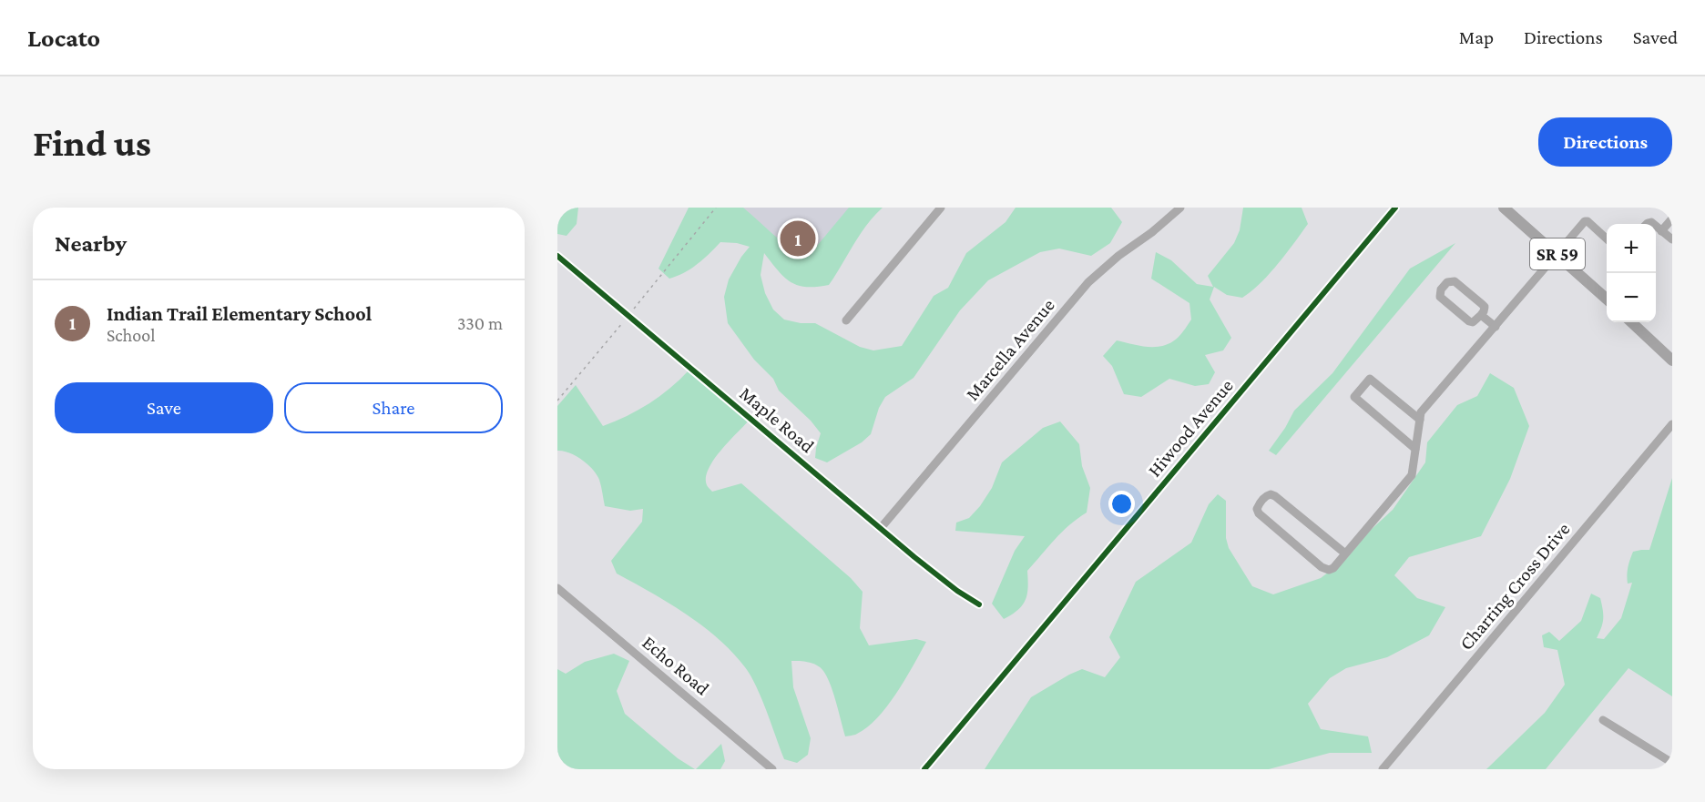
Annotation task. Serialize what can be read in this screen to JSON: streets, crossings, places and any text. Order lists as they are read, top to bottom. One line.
{"streets":{"main road":["SR 59"],"street":["Marcella Avenue","Maple Road","Hiwood Avenue","Charring Cross Drive","Echo Road"]},"crossings":[["Marcella Avenue","Maple Road"]],"page":{"header":"Locato","nav":["Map","Directions","Saved"],"buttons":["Directions",["Save","Share"]],"title":"Find us","heading":"Nearby","pins":"1","map_buttons":["+","−"],"list":[{"mark":"1","name":"Indian Trail Elementary School","note":"School","value":"330 m"}]}}
